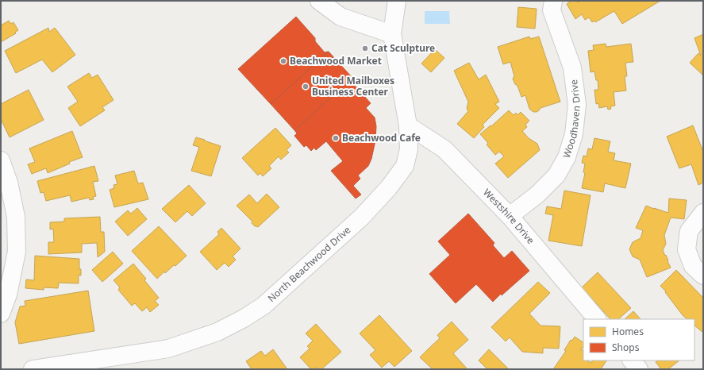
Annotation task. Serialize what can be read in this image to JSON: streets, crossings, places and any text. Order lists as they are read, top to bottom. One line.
{"streets":{"street":["Woodhaven Drive","Westshire Drive","North Beachwood Drive"]},"crossings":[["Woodhaven Drive","Westshire Drive"],["Westshire Drive","North Beachwood Drive"]],"places":["Cat Sculpture","Beachwood Market","United Mailboxes Business Center","Beachwood Cafe"],"legend":["Homes","Shops"]}
